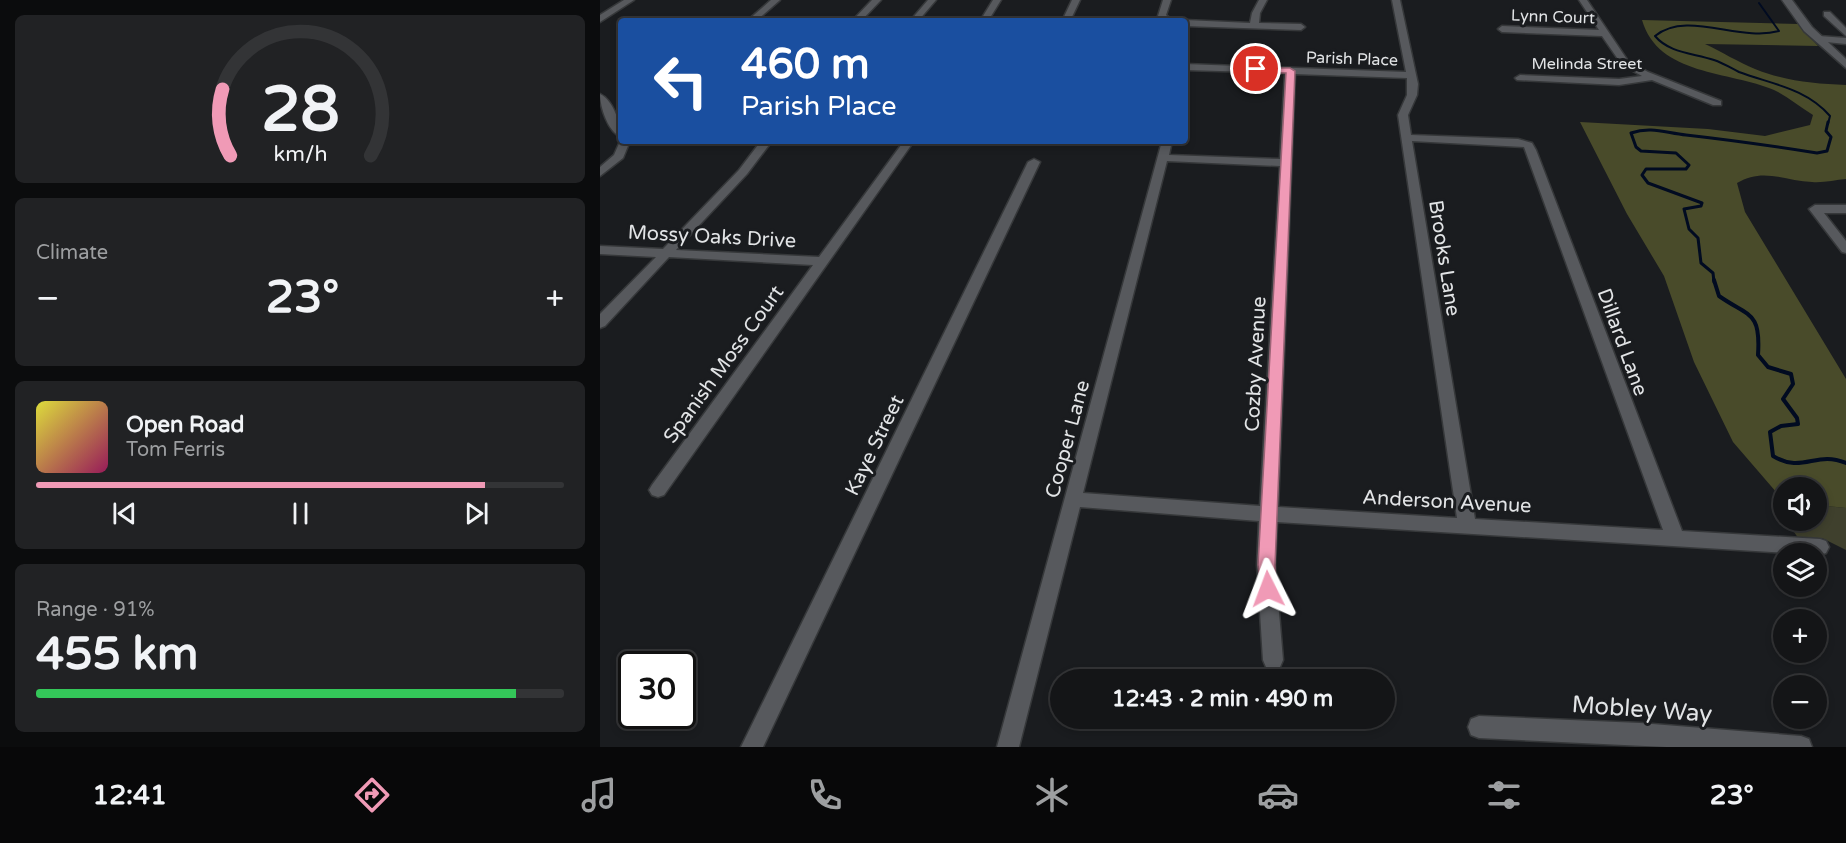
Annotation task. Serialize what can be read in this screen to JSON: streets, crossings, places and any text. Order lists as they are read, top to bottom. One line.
{"streets":{"street":["Lynn Court","Parish Place","Melinda Street","Mossy Oaks Drive","Brooks Lane","Dillard Lane","Spanish Moss Court","Cozby Avenue","Cooper Lane","Kaye Street","Anderson Avenue","Mobley Way"]},"crossings":[["Parish Place","Brooks Lane"],["Parish Place","Cozby Avenue"],["Mossy Oaks Drive","Spanish Moss Court"],["Brooks Lane","Dillard Lane"],["Brooks Lane","Anderson Avenue"],["Dillard Lane","Anderson Avenue"],["Cozby Avenue","Anderson Avenue"],["Cooper Lane","Anderson Avenue"]],"page":{"turn":["460 m","Parish Place"],"tile":["Climate",["Range · 91%","455 km"]],"heat":["−","23°","+"],"song":["Open Road","Tom Ferris"],"map_buttons":["+","−"],"limit":"30","trip":"12:43 · 2 min · 490 m","tabs":["12:41","23°"],"gauge":["28","km/h"]}}
